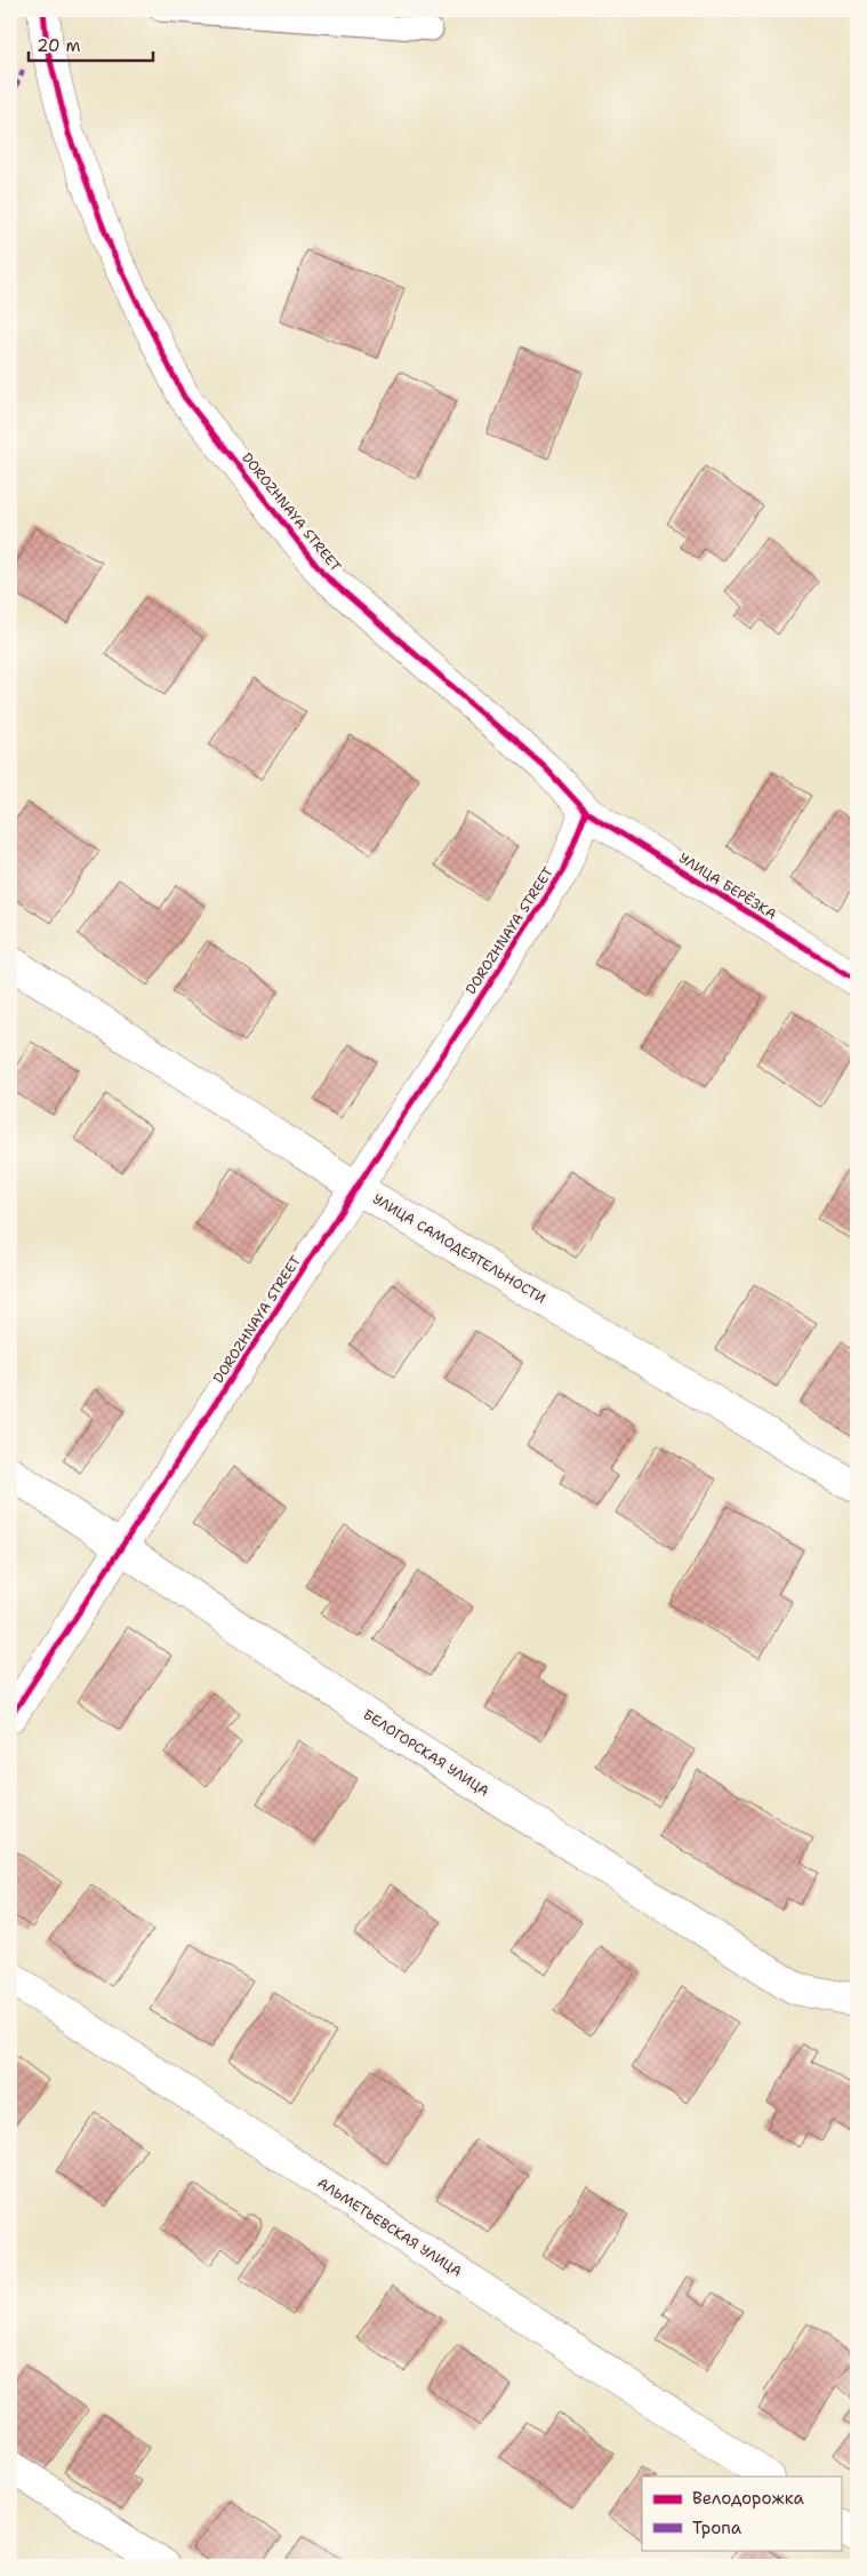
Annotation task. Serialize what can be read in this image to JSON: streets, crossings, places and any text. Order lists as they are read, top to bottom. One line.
{"streets":{"street":["DOROZHNAYA STREET","УЛИЦА БЕРЁЗКА","УЛИЦА САМОДЕЯТЕЛЬНОСТИ","БЕЛОГОРСКАЯ УЛИЦА","АЛЬМЕТЬЕВСКАЯ УЛИЦА"]},"crossings":[["DOROZHNAYA STREET","УЛИЦА БЕРЁЗКА"],["DOROZHNAYA STREET","УЛИЦА САМОДЕЯТЕЛЬНОСТИ"],["DOROZHNAYA STREET","БЕЛОГОРСКАЯ УЛИЦА"]],"legend":["Велодорожка","Тропа"],"scale_bar":"20 m"}
